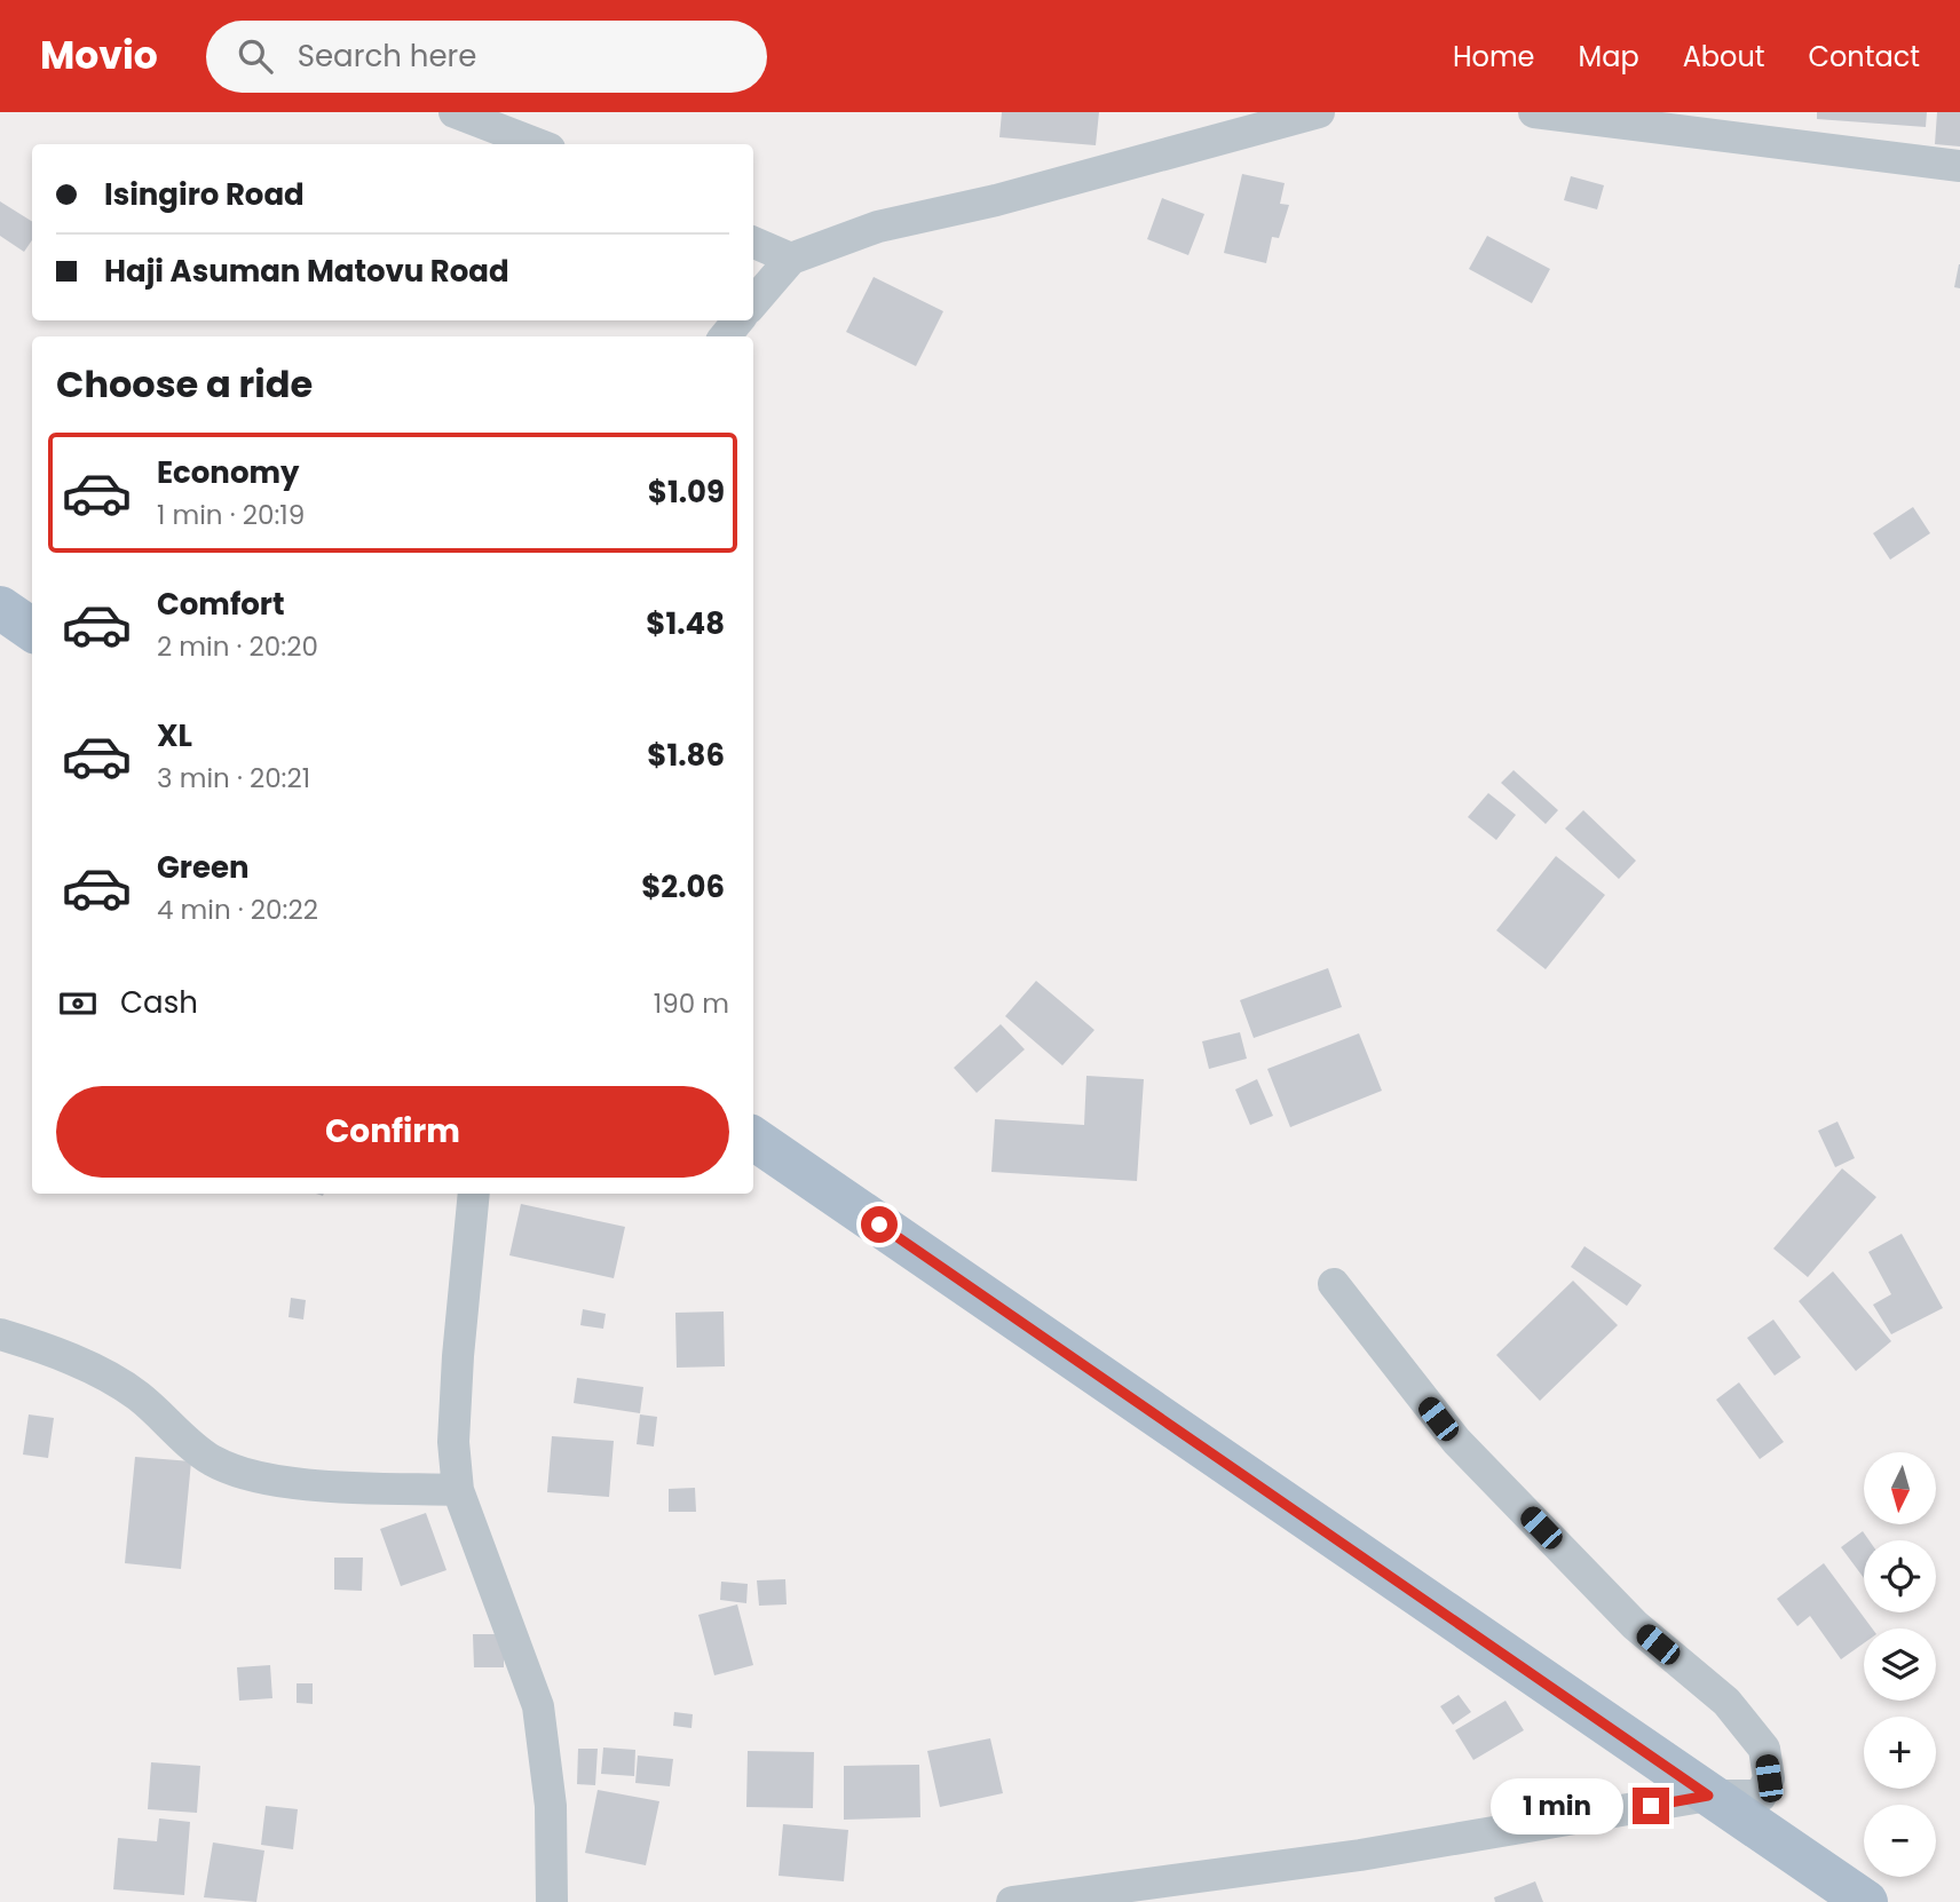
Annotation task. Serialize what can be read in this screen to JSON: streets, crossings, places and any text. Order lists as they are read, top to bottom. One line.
{"north":"bottom","page":{"header":"Movio","search":"Search here","nav":["Home","Map","About","Contact"],"banner":["Isingiro Road","Haji Asuman Matovu Road"],"heading":"Choose a ride","list":[{"name":"Economy","note":"1 min · 20:19","value":"$1.09"},{"name":"Comfort","note":"2 min · 20:20","value":"$1.48"},{"name":"XL","note":"3 min · 20:21","value":"$1.86"},{"name":"Green","note":"4 min · 20:22","value":"$2.06"}],"pay":["Cash","190 m"],"buttons":"Confirm","map_buttons":["+","−"],"bubble":"1 min"}}
